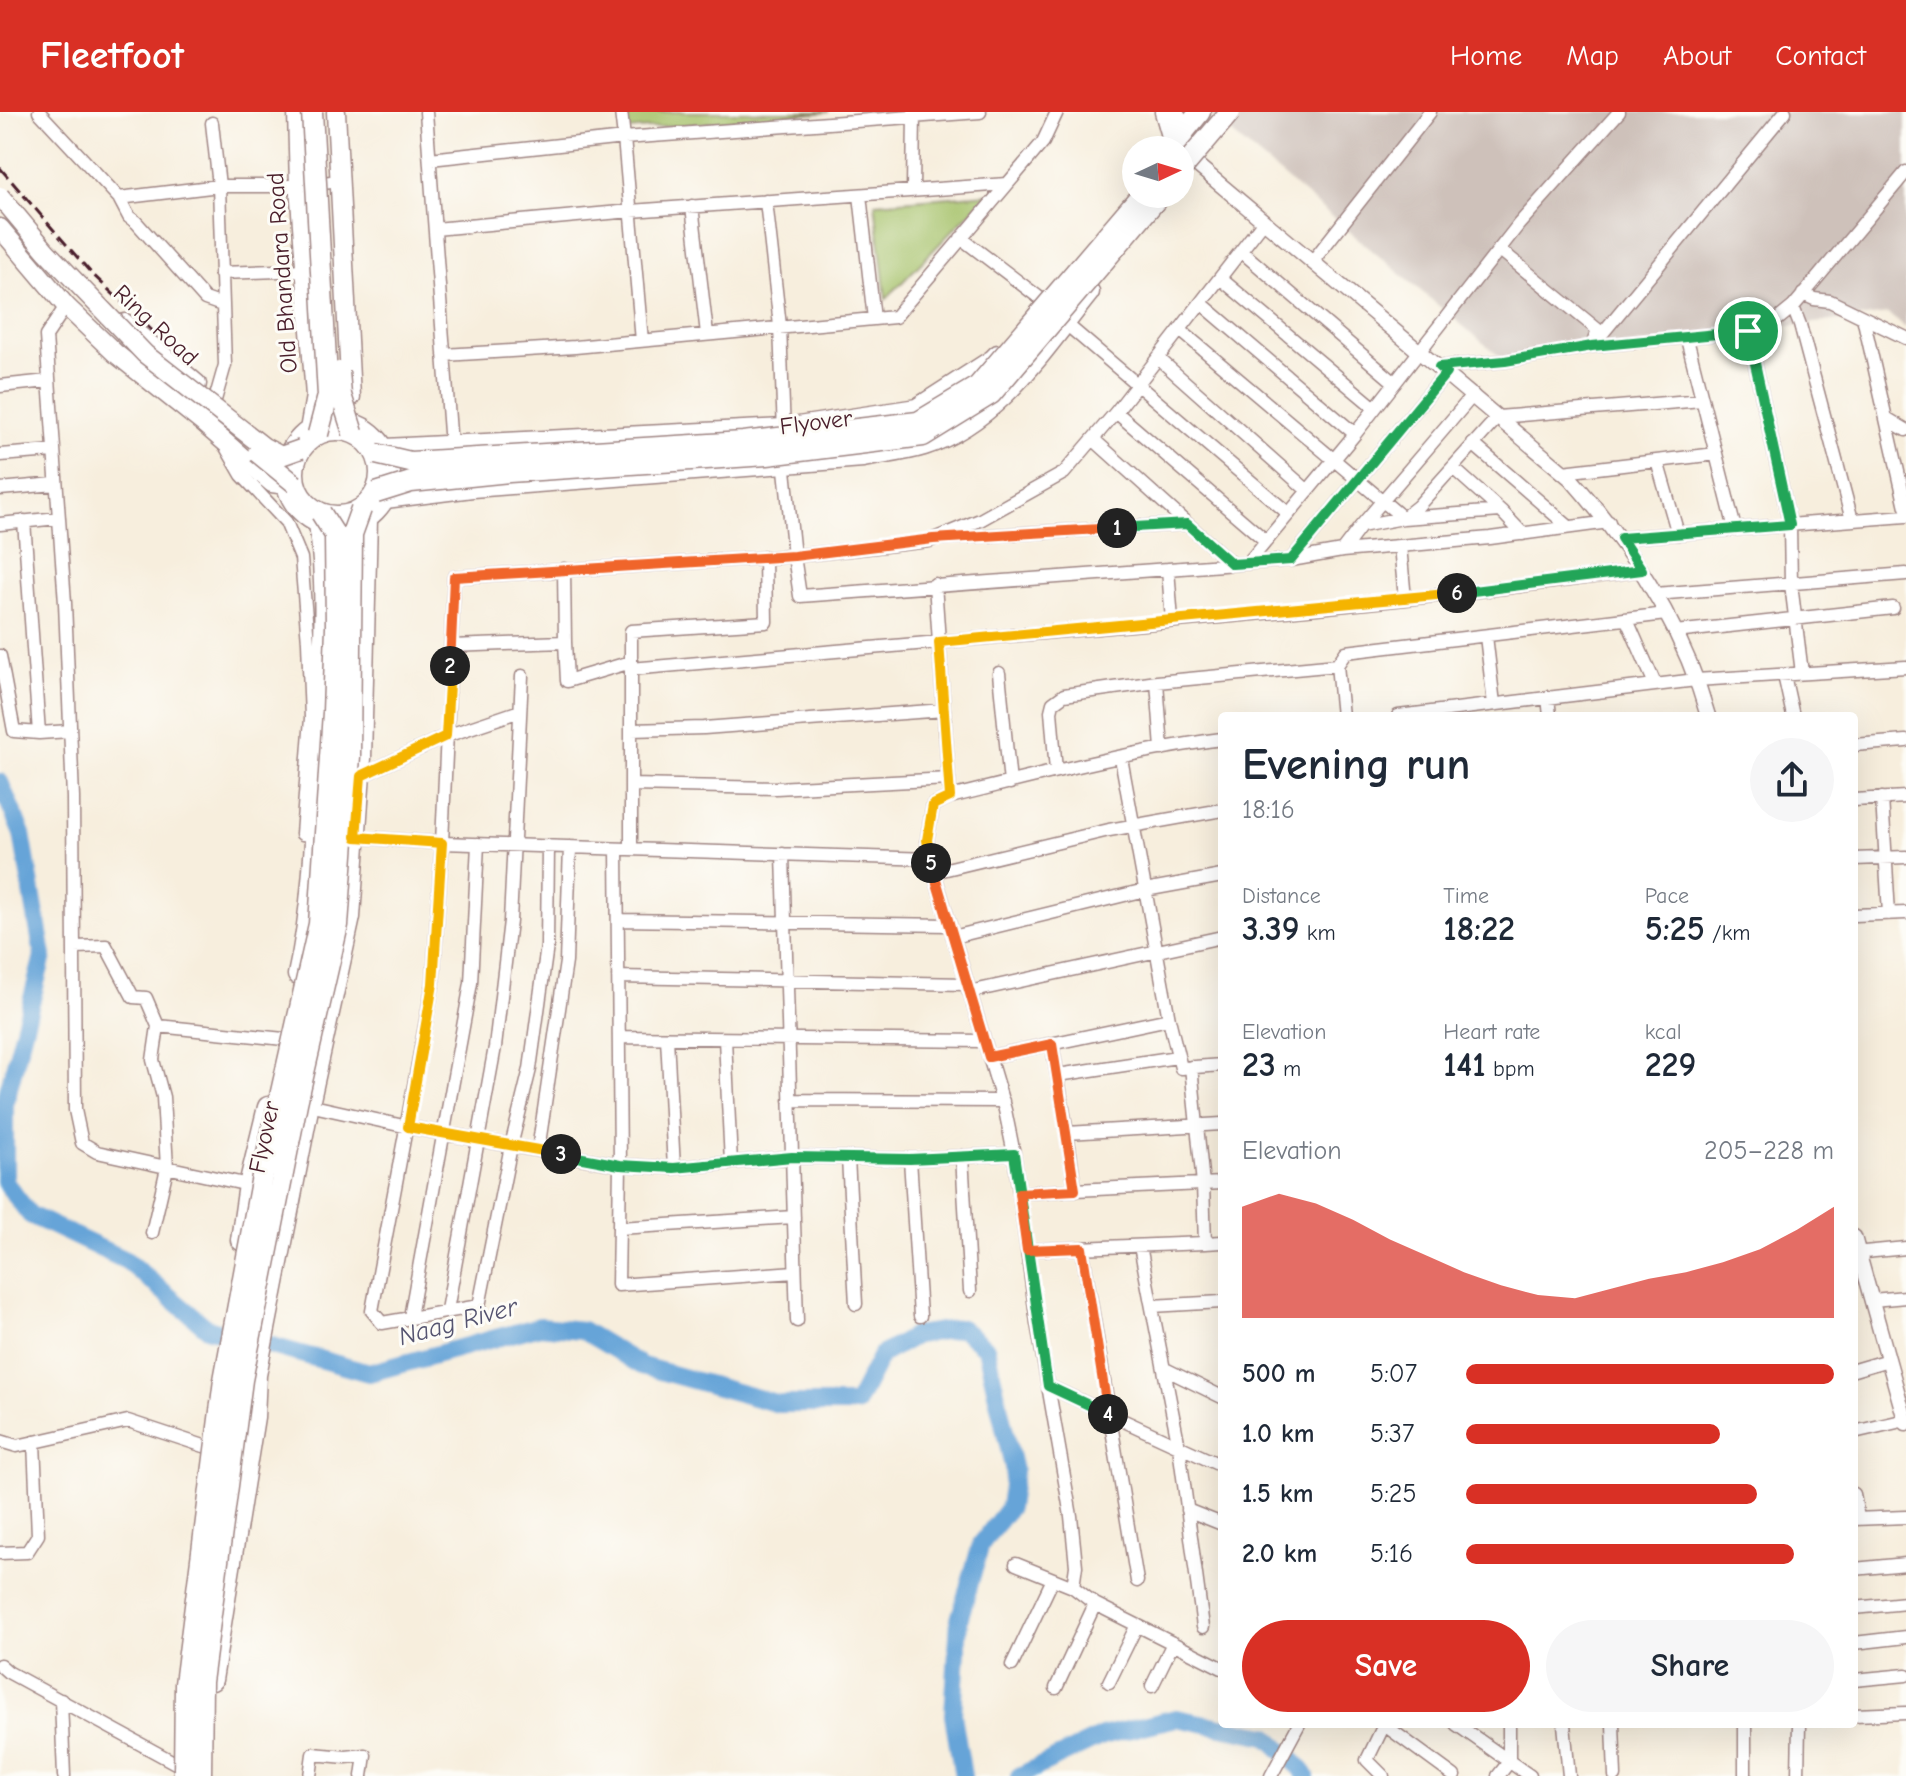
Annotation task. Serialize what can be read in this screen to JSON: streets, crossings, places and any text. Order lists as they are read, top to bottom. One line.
{"streets":{"highway":["Flyover"],"main road":["Old Bhandara Road","Ring Road"]},"crossings":[["Old Bhandara Road","Ring Road"],["Old Bhandara Road","Flyover"],["Ring Road","Flyover"]],"water":["Naag River"],"north":"right","page":{"header":"Fleetfoot","nav":["Home","Map","About","Contact"],"pins":["1","6","2","5","3","4"],"heading":["Evening run","18:16"],"stats":[["Distance","3.39 km"],["Time","18:22"],["Pace","5:25 /km"],["Elevation","23 m"],["Heart rate","141 bpm"],["kcal","229"]],"chart":["Elevation","205–228 m"],"list":[{"name":"500 m","note":"5:07"},{"name":"1.0 km","note":"5:37"},{"name":"1.5 km","note":"5:25"},{"name":"2.0 km","note":"5:16"}],"buttons":["Save","Share"]}}
